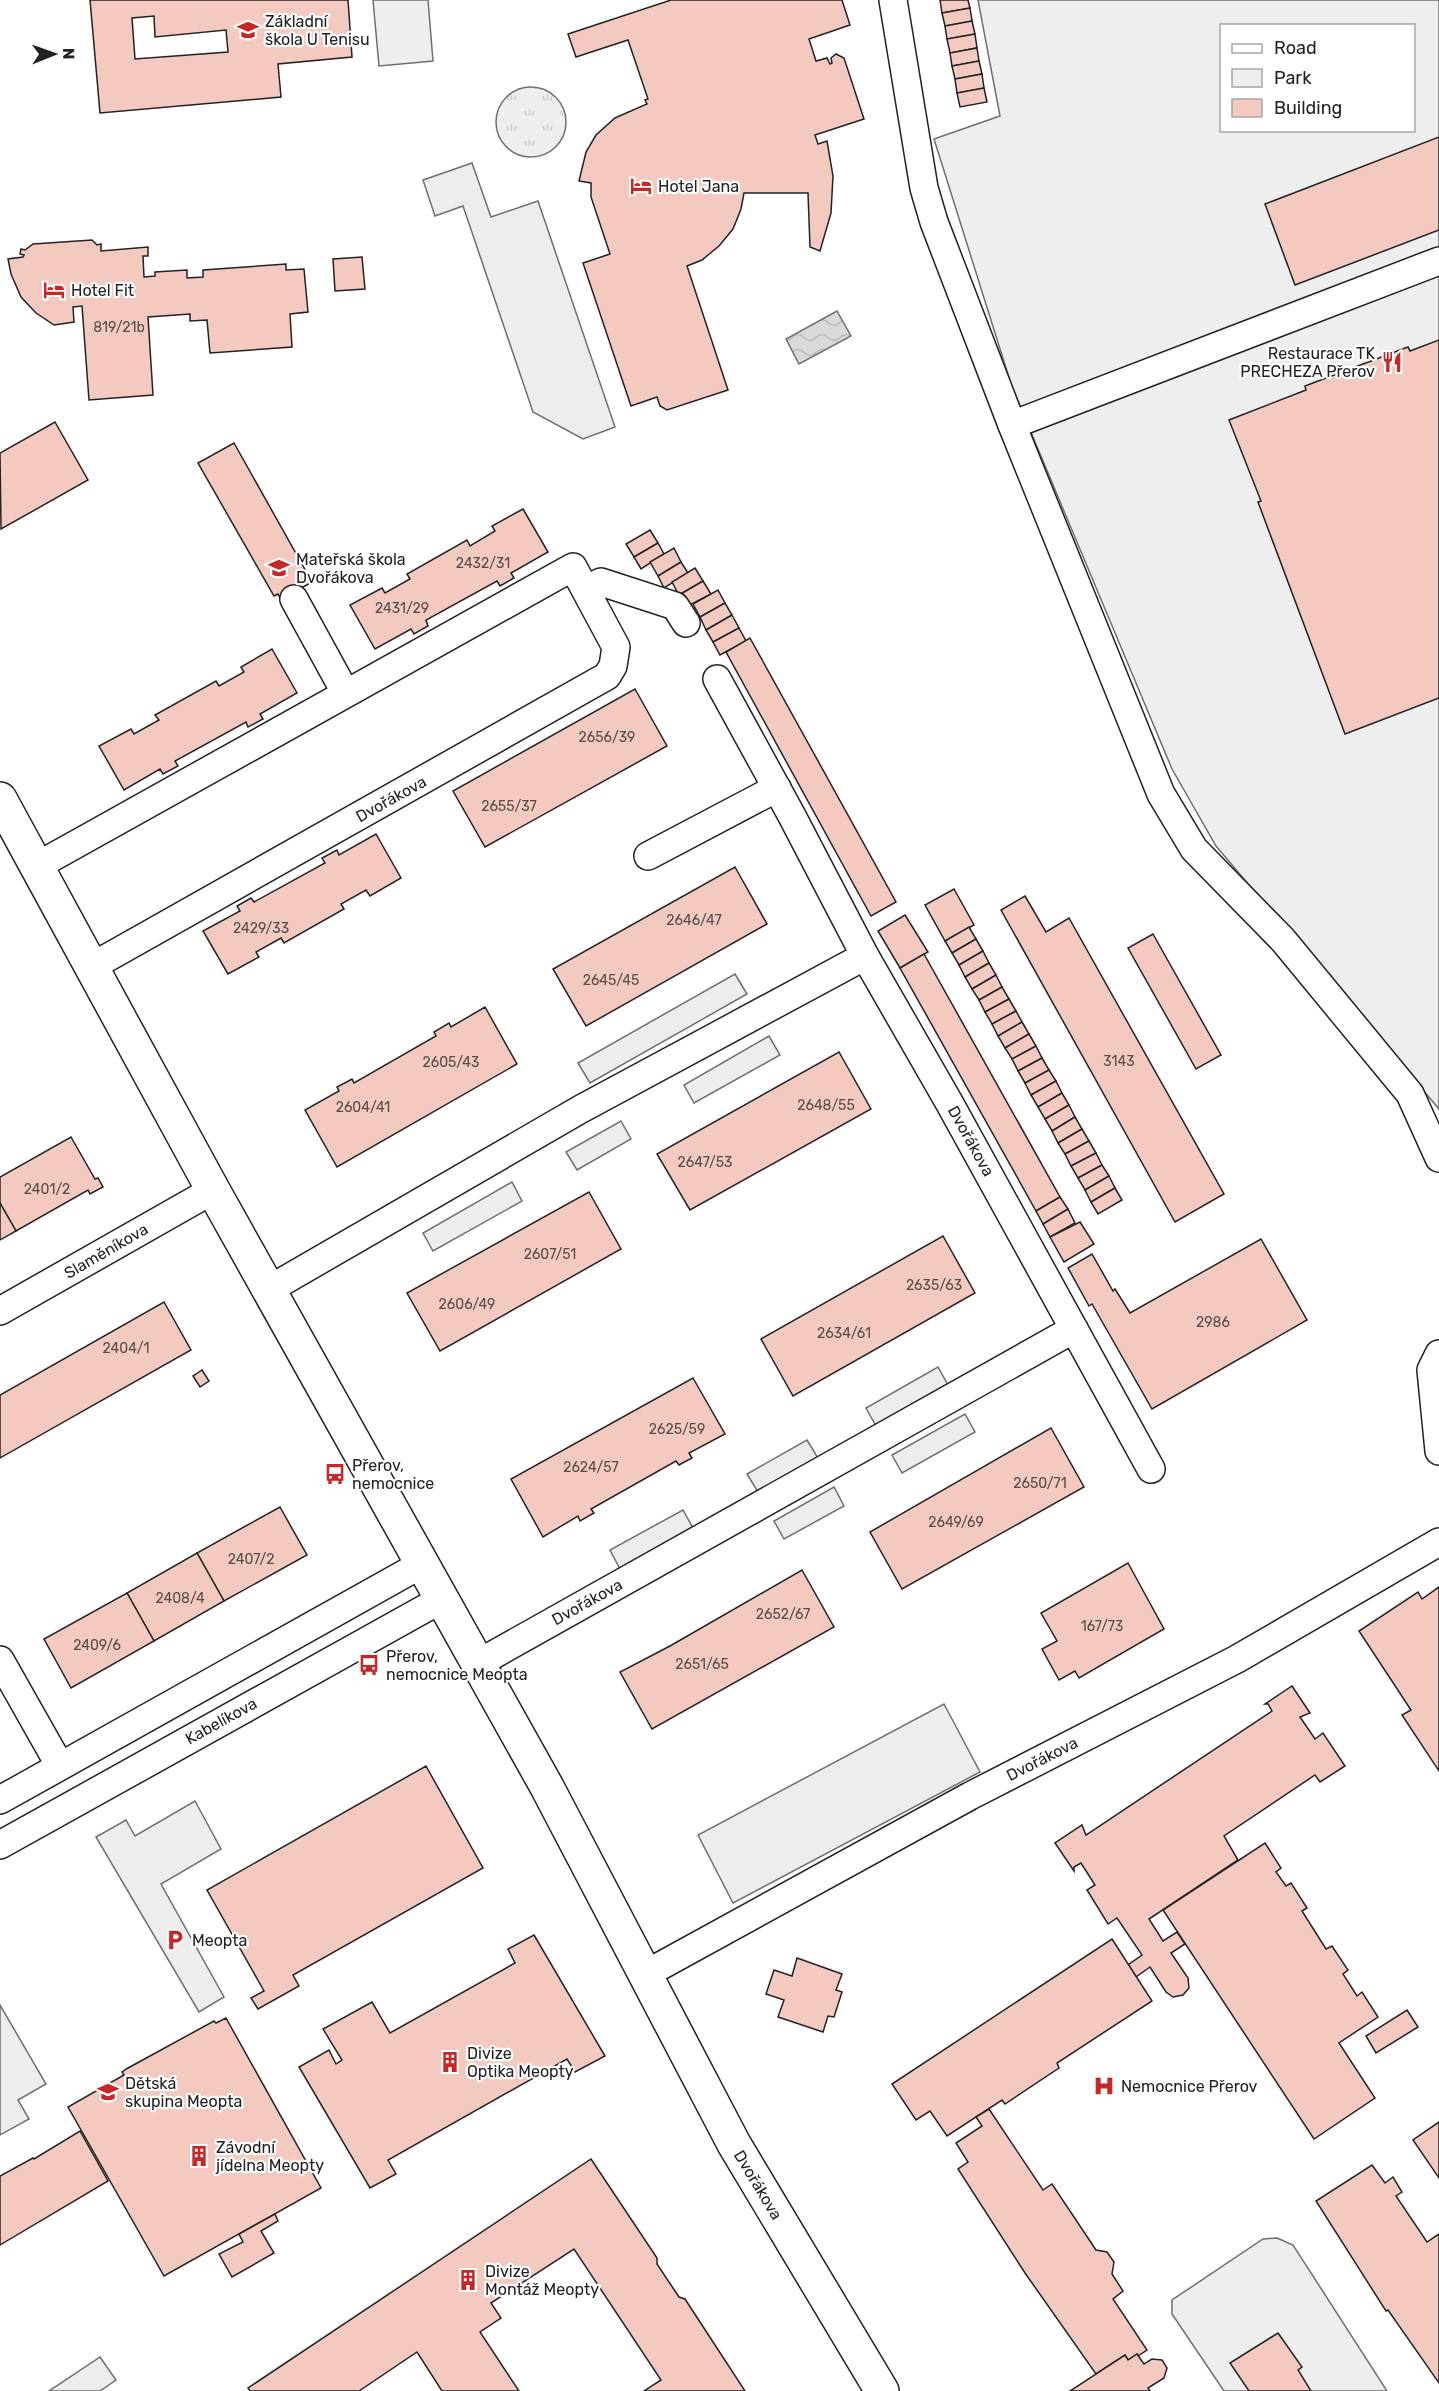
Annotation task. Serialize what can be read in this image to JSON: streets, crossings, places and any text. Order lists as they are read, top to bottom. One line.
{"streets":{"main road":["Dvořákova"],"street":["Slaměníkova","Kabelíkova"]},"crossings":[["Dvořákova","Slaměníkova"],["Dvořákova","Kabelíkova"]],"places":{"school or university":["Základní škola U Tenisu","Mateřská škola Dvořákova","Dětská skupina Meopta"],"hotel":["Hotel Jana","Hotel Fit"],"restaurant":["Restaurace TK PRECHEZA Přerov"],"bus stop":["Přerov, nemocnice","Přerov, nemocnice Meopta"],"parking":["Meopta"],"building":["Divize Optika Meopty","Závodní jídelna Meopty","Divize Montáž Meopty"],"hospital":["Nemocnice Přerov"]},"house_numbers":["819/21b","2432/31","2431/29","2656/39","2655/37","2646/47","2429/33","2645/45","3143","2605/43","2648/55","2604/41","2647/53","2401/2","2607/51","2635/63","2606/49","2986","2634/61","2404/1","2625/59","2624/57","2650/71","2649/69","2407/2","2408/4","2652/67","167/73","2409/6","2651/65"],"legend":["Road","Park","Building"],"north":"right"}
